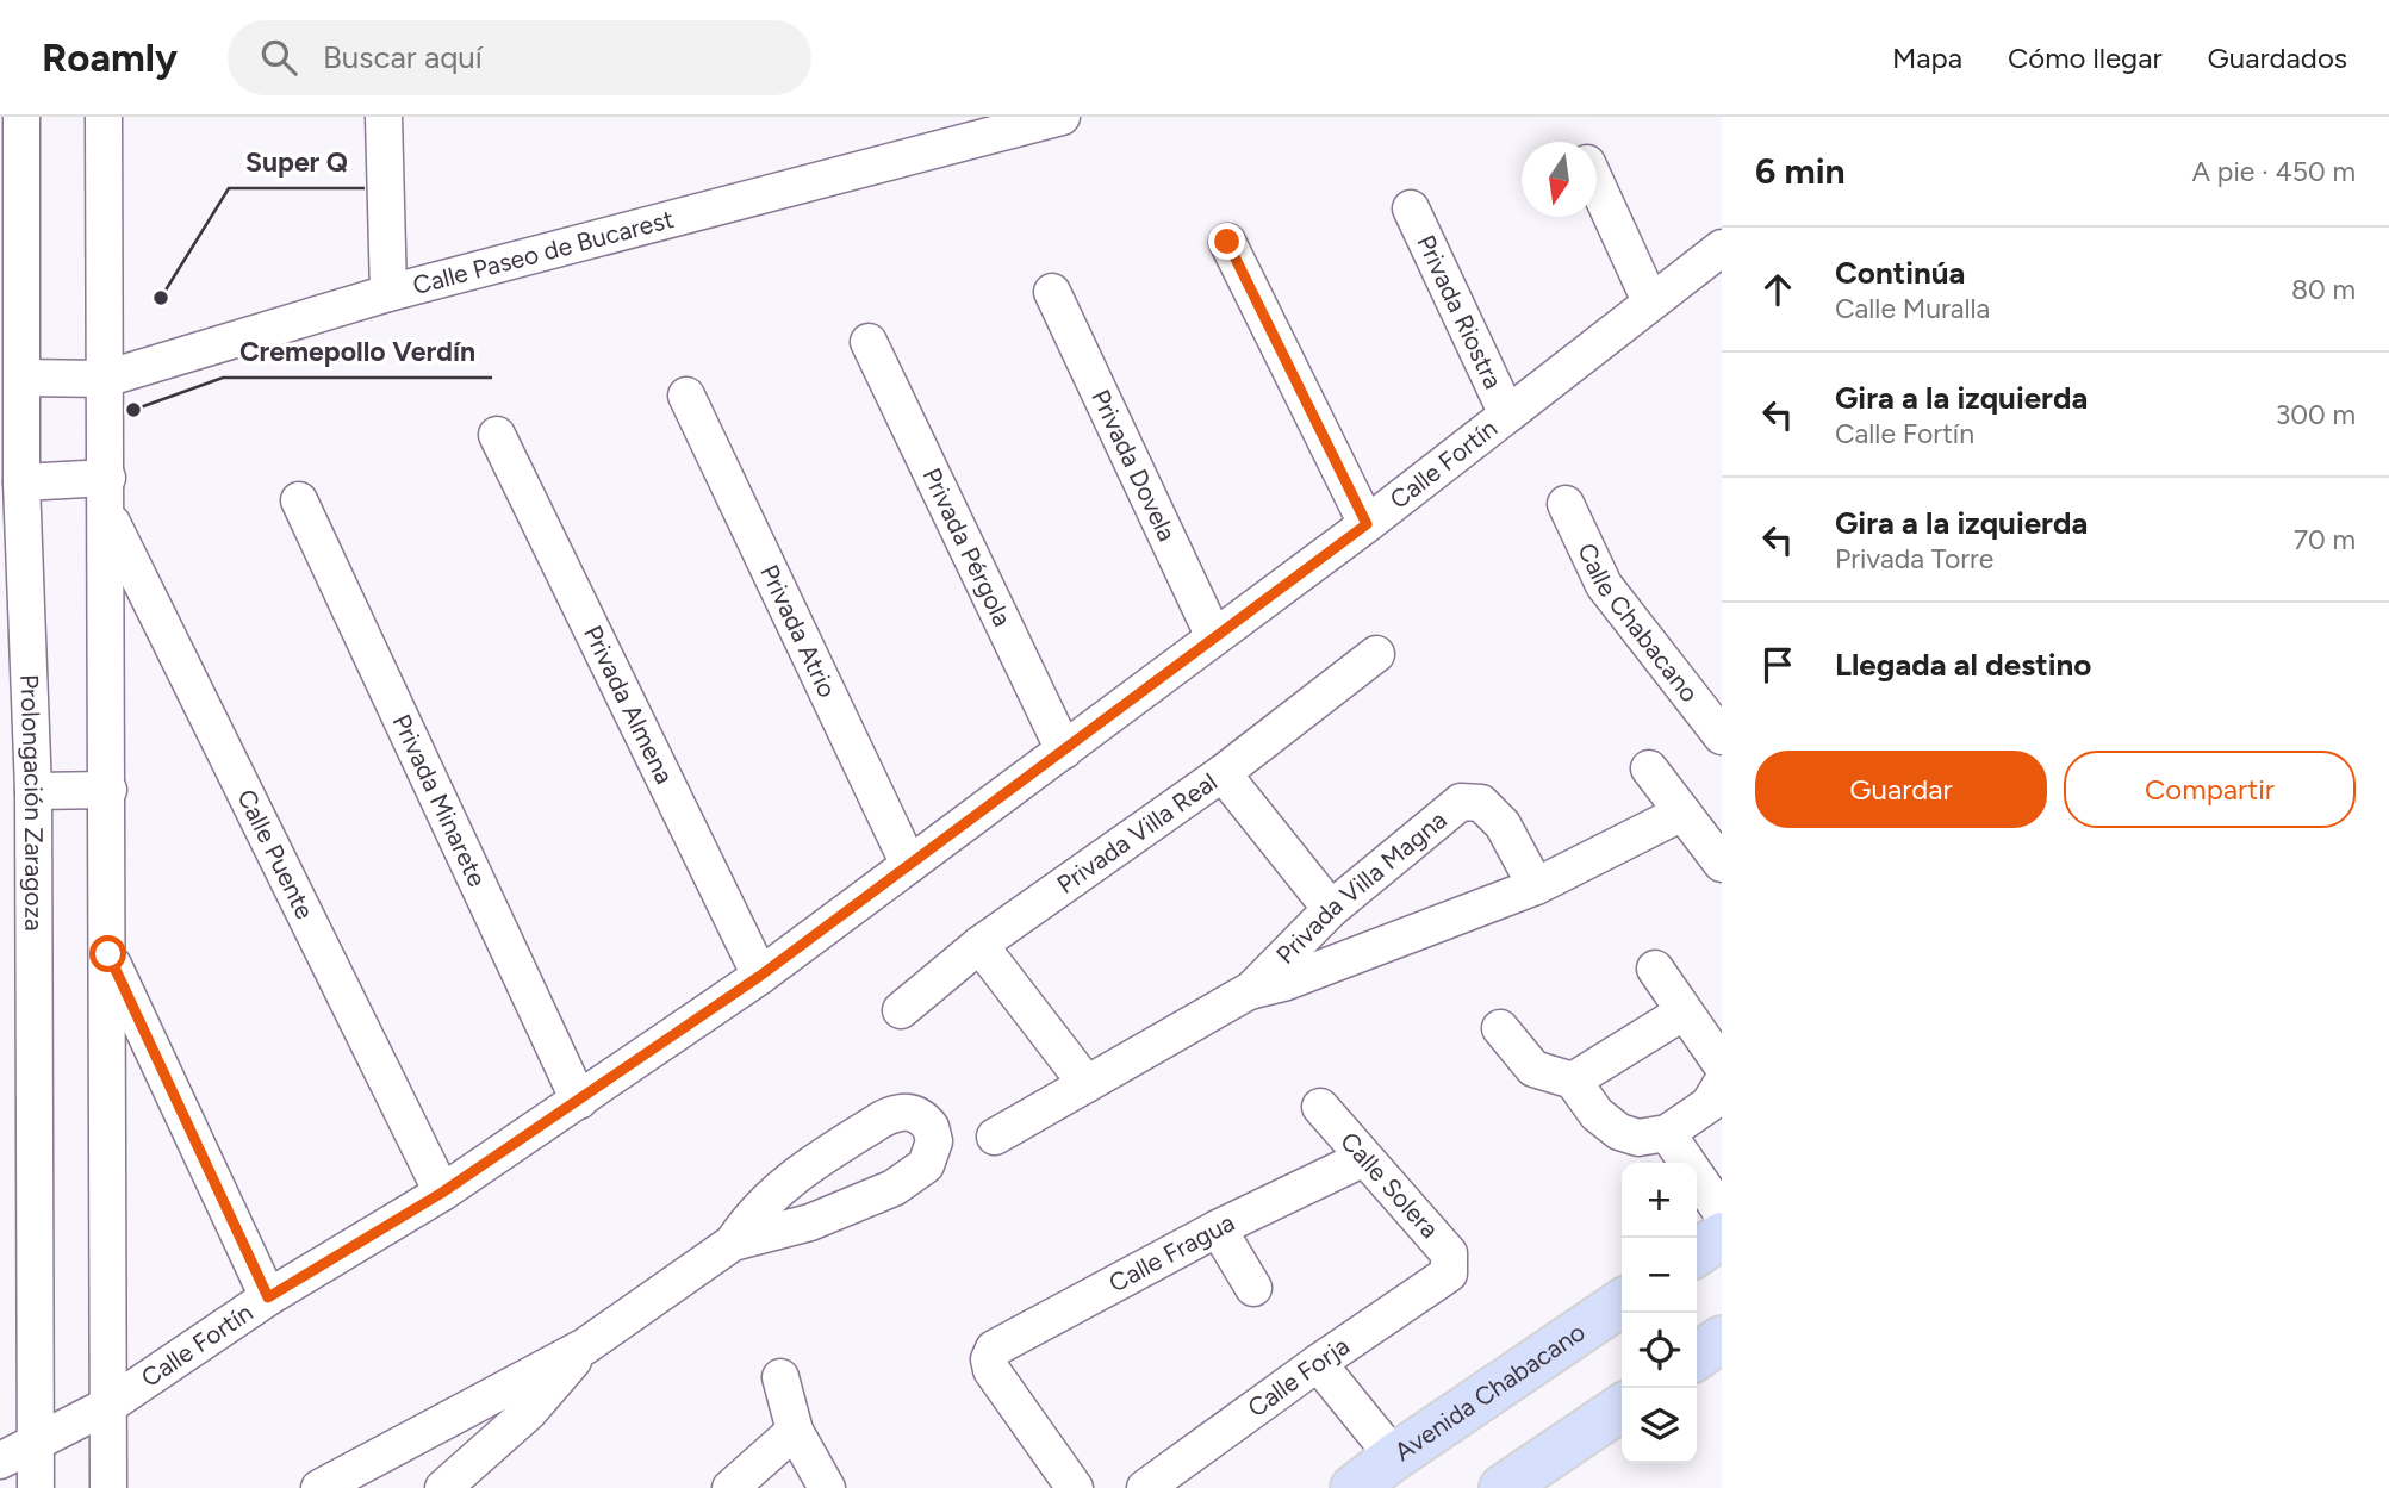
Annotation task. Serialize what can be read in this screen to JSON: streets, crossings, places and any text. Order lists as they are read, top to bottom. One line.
{"streets":{"main road":["Avenida Chabacano"],"street":["Calle Paseo de Bucarest","Privada Riostra","Privada Dovela","Calle Fortín","Privada Pérgola","Calle Chabacano","Privada Atrio","Privada Almena","Privada Minarete","Prolongación Zaragoza","Privada Villa Real","Calle Puente","Privada Villa Magna","Calle Solera","Calle Fragua","Calle Forja"]},"crossings":[["Calle Paseo de Bucarest","Prolongación Zaragoza"],["Privada Riostra","Calle Fortín"],["Privada Dovela","Calle Fortín"],["Calle Fortín","Privada Pérgola"],["Calle Fortín","Privada Atrio"],["Calle Fortín","Privada Almena"],["Calle Fortín","Privada Minarete"],["Calle Fortín","Prolongación Zaragoza"],["Calle Fortín","Calle Puente"],["Calle Solera","Calle Fragua"],["Calle Solera","Calle Forja"]],"places":["Super Q","Cremepollo Verdín"],"north":"bottom","page":{"header":"Roamly","search":"Buscar aquí","nav":["Mapa","Cómo llegar","Guardados"],"heading":["6 min","A pie · 450 m"],"list":[["Continúa","Calle Muralla","80 m"],["Gira a la izquierda","Calle Fortín","300 m"],["Gira a la izquierda","Privada Torre","70 m"],"Llegada al destino"],"buttons":["Guardar","Compartir"],"map_buttons":["+","−"]}}
